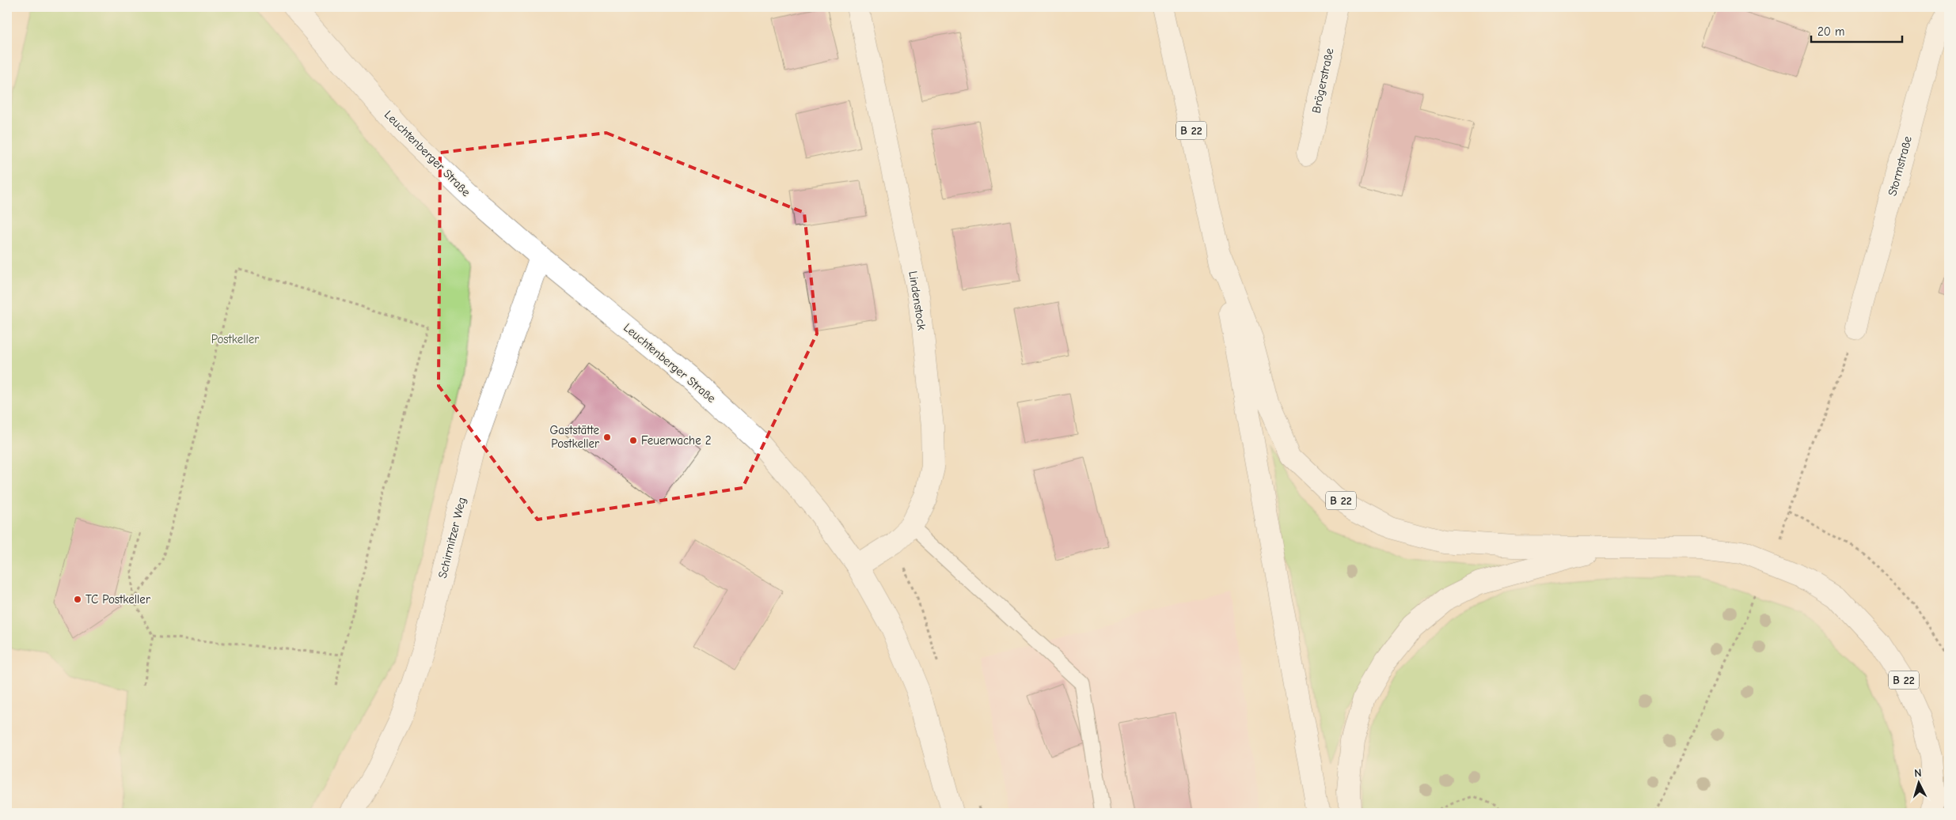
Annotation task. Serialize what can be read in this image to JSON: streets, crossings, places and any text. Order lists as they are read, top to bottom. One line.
{"streets":{"street":["Brögerstraße","B 22","Leuchtenberger Straße","Stormstraße","Lindenstock","Schirmitzer Weg"]},"crossings":[["Leuchtenberger Straße","Lindenstock"],["Leuchtenberger Straße","Schirmitzer Weg"]],"parks":["Postkeller"],"places":["Gaststätte Postkeller","Feuerwache 2","TC Postkeller"],"scale_bar":"20 m","north":"top"}
